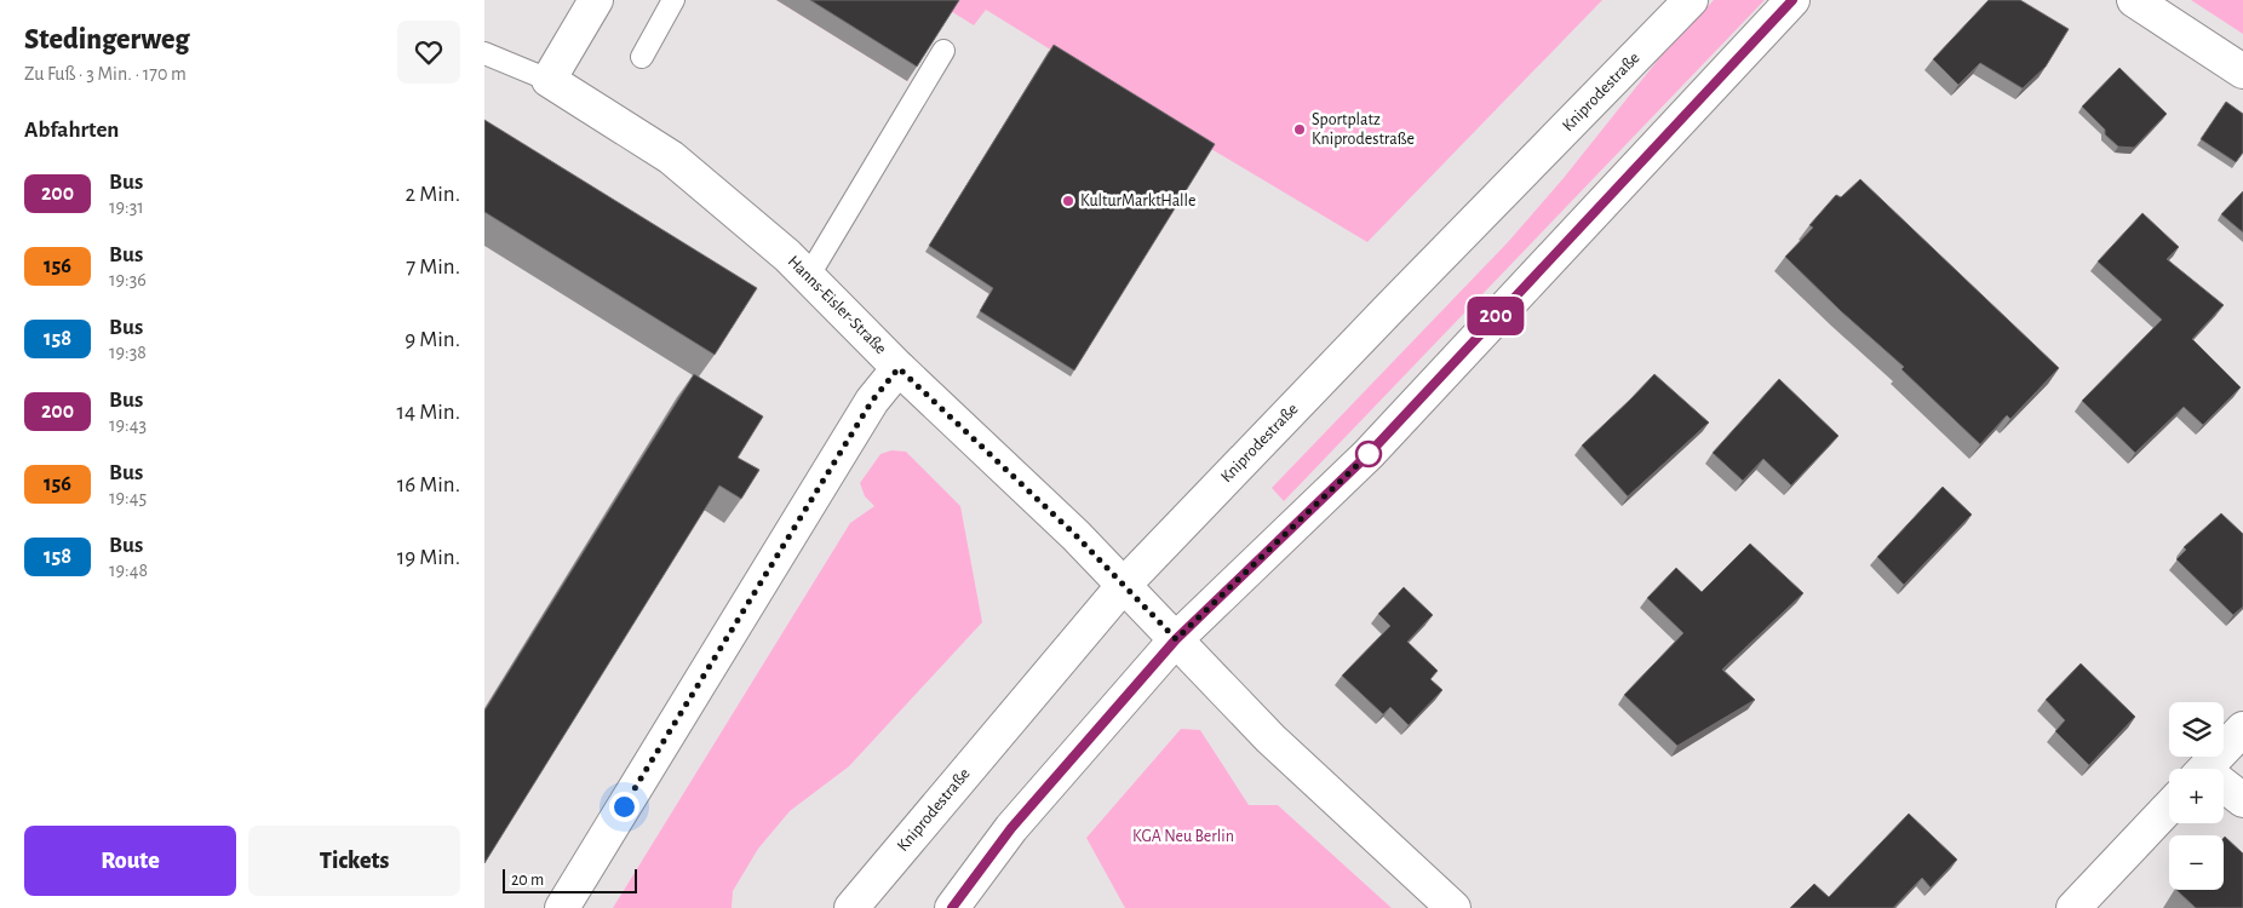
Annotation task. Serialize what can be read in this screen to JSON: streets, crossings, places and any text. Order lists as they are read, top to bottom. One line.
{"streets":{"main road":["Kniprodestraße","Hanns-Eisler-Straße"]},"crossings":[["Kniprodestraße","Hanns-Eisler-Straße"]],"parks":["KGA Neu Berlin"],"places":["Sportplatz Kniprodestraße","KulturMarktHalle"],"lines":["bus line 200"],"scale_bar":"20 m","page":{"heading":[["Stedingerweg","Zu Fuß · 3 Min. · 170 m"],"Abfahrten"],"on_map":"200","list":[{"mark":"200","name":"Bus","note":"19:31","value":"2 Min."},{"mark":"156","name":"Bus","note":"19:36","value":"7 Min."},{"mark":"158","name":"Bus","note":"19:38","value":"9 Min."},{"mark":"200","name":"Bus","note":"19:43","value":"14 Min."},{"mark":"156","name":"Bus","note":"19:45","value":"16 Min."},{"mark":"158","name":"Bus","note":"19:48","value":"19 Min."}],"map_buttons":["+","−"],"buttons":["Route","Tickets"],"scale":"20 m"}}
